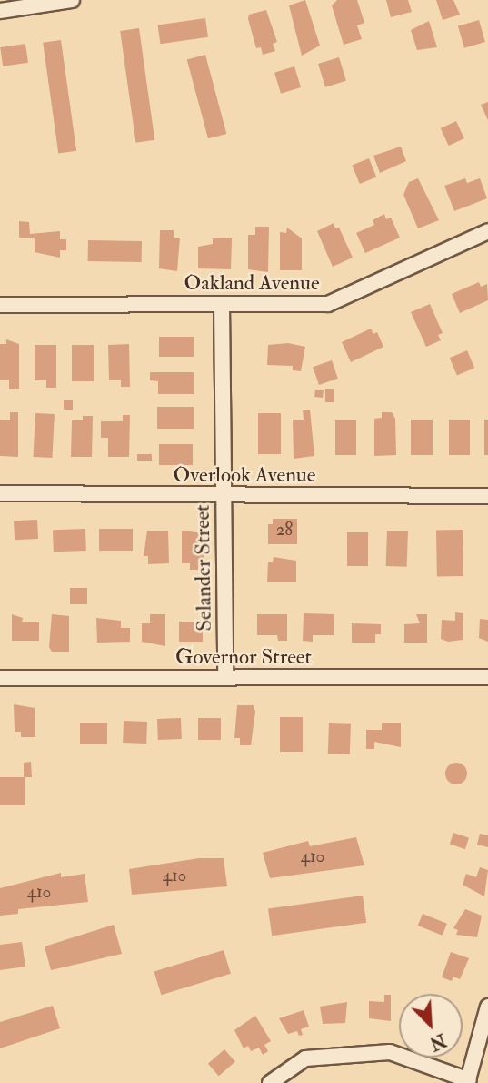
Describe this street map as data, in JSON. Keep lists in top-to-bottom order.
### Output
{
  "streets": {
    "street": [
      "Oakland Avenue",
      "Overlook Avenue",
      "Selander Street",
      "Governor Street"
    ]
  },
  "crossings": [
    ["Oakland Avenue", "Selander Street"],
    ["Overlook Avenue", "Selander Street"],
    ["Selander Street", "Governor Street"]
  ],
  "house_numbers": [
    "28",
    "410",
    "410",
    "410"
  ],
  "north": "bottom right"
}
